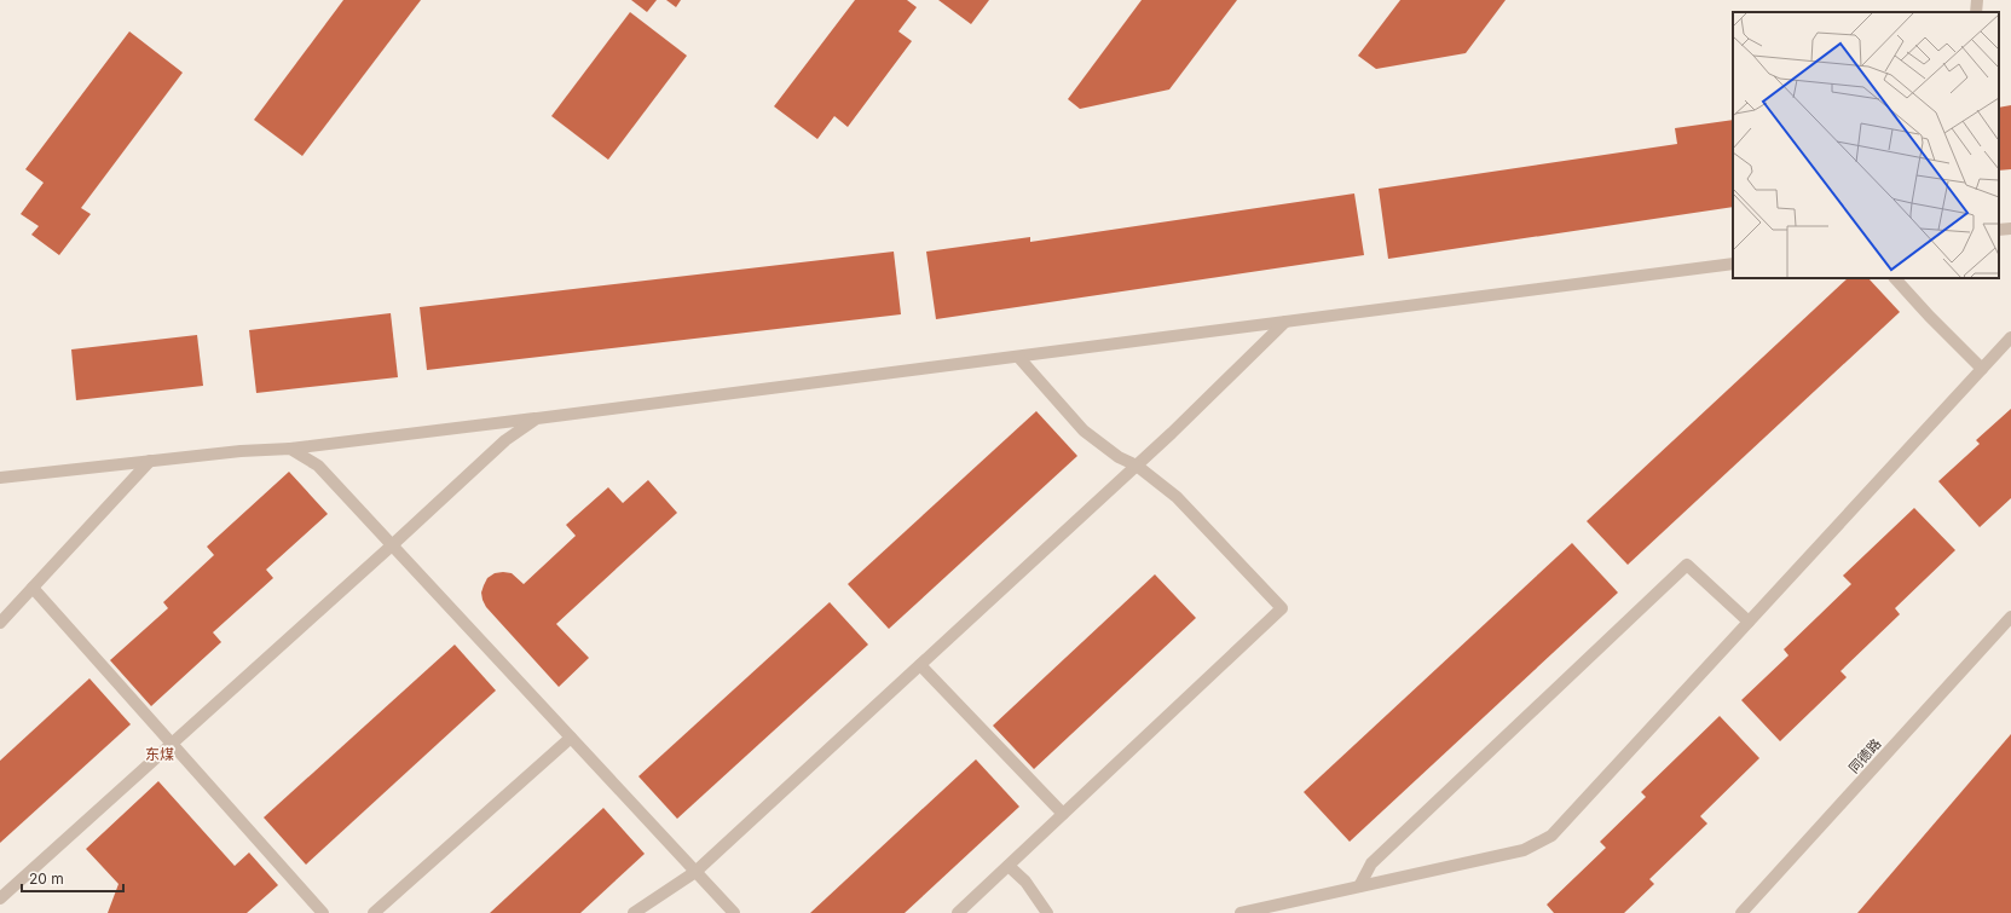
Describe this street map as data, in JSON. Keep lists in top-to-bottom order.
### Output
{
  "streets": {
    "street": ["同德路"]
  },
  "districts": ["东煤"],
  "scale_bar": "20 m"
}
